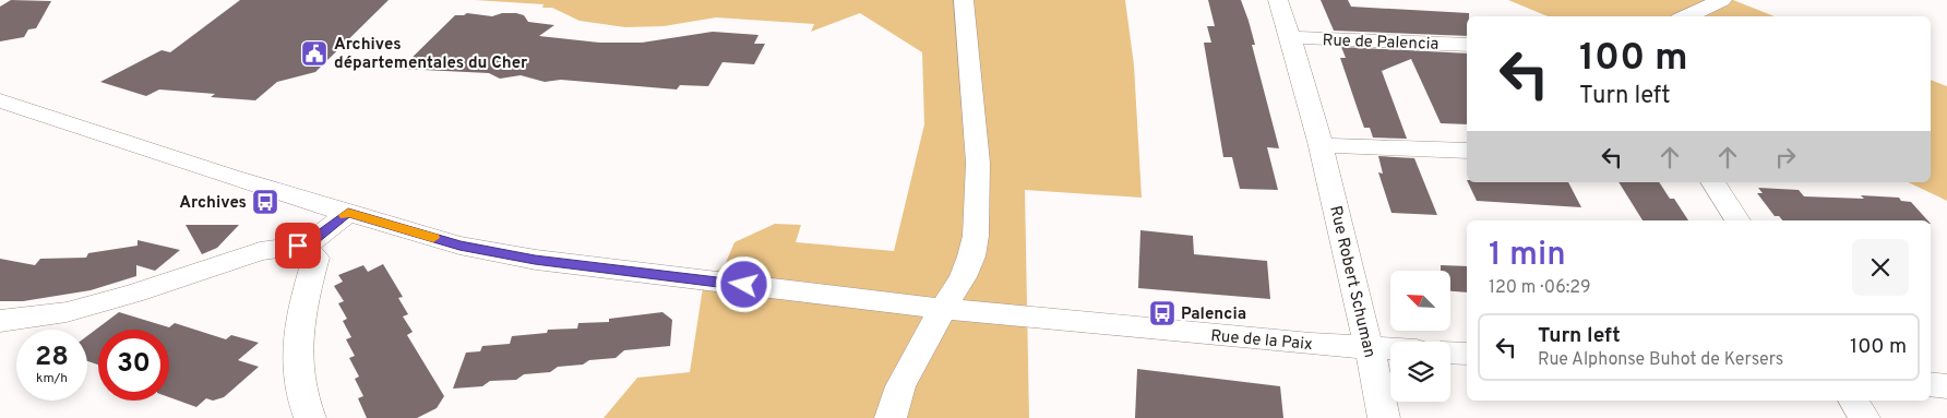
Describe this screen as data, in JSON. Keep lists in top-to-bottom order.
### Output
{
  "streets": {
    "street": ["Rue de Palencia", "Rue Robert Schuman", "Rue de la Paix"]
  },
  "crossings": [
    ["Rue de Palencia", "Rue Robert Schuman"],
    ["Rue Robert Schuman", "Rue de la Paix"]
  ],
  "places": {
    "public building": ["Archives départementales du Cher"],
    "bus stop": ["Archives", "Palencia"]
  },
  "north": "top left",
  "page": {
    "turn": ["100 m", "Turn left"],
    "heading": ["1 min", "120 m · 06:29"],
    "list": [
      {
        "name": "Turn left",
        "note": "Rue Alphonse Buhot de Kersers",
        "value": "100 m"
      }
    ],
    "speed": "28 km/h",
    "limit": "30"
  }
}
